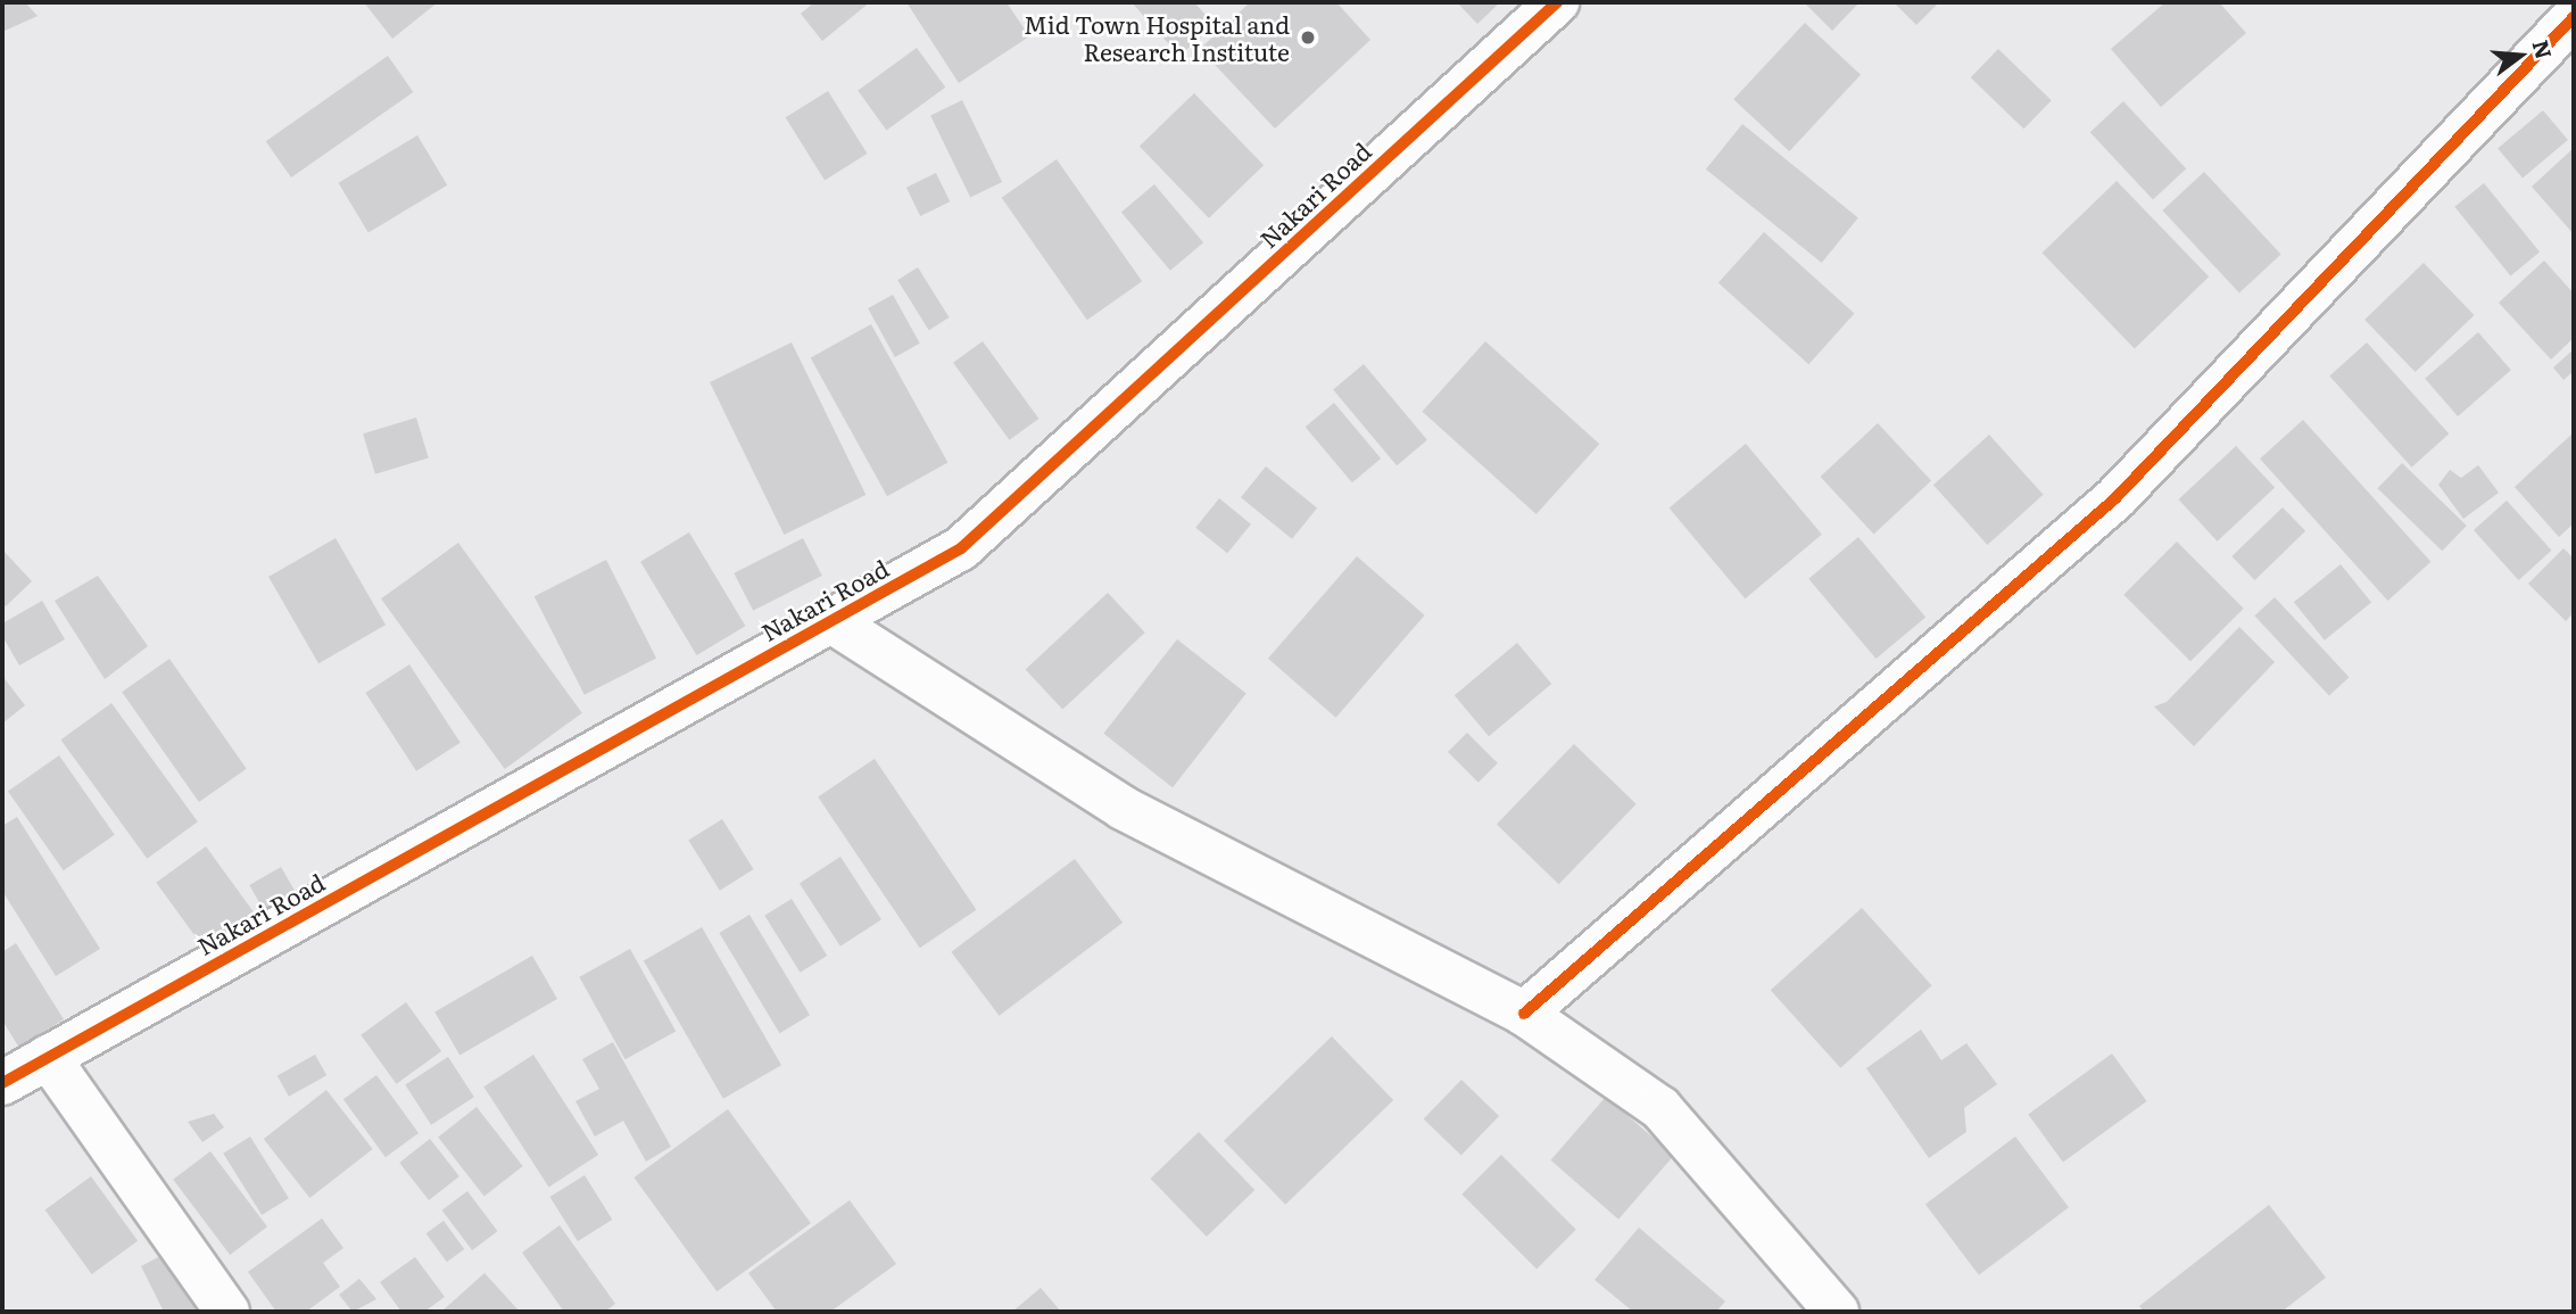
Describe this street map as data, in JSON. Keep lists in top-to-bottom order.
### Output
{
  "streets": {
    "street": ["Nakari Road"]
  },
  "places": ["Mid Town Hospital and Research Institute"],
  "north": "right"
}
